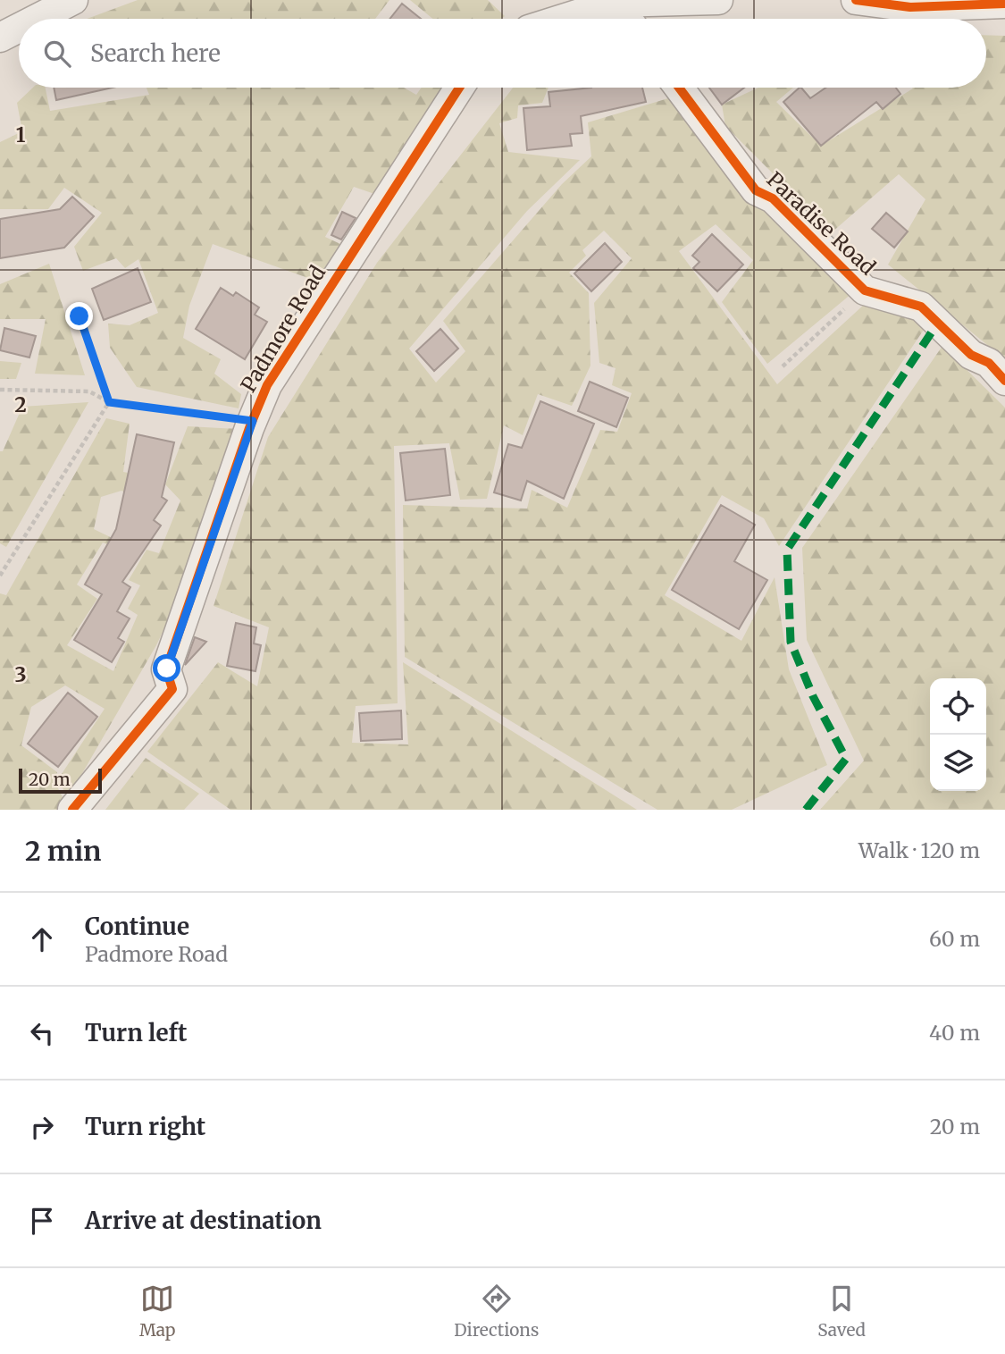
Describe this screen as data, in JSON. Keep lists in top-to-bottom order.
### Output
{
  "streets": {
    "street": ["Paradise Road", "Padmore Road"]
  },
  "scale_bar": "20 m",
  "page": {
    "search": "Search here",
    "scale": "20 m",
    "heading": ["2 min", "Walk · 120 m"],
    "list": [
      ["Continue", "Padmore Road", "60 m"],
      ["Turn left", "40 m"],
      ["Turn right", "20 m"],
      "Arrive at destination"
    ],
    "nav": ["Map", "Directions", "Saved"]
  },
  "grid": {
    "rows": ["1", "2", "3"]
  }
}
